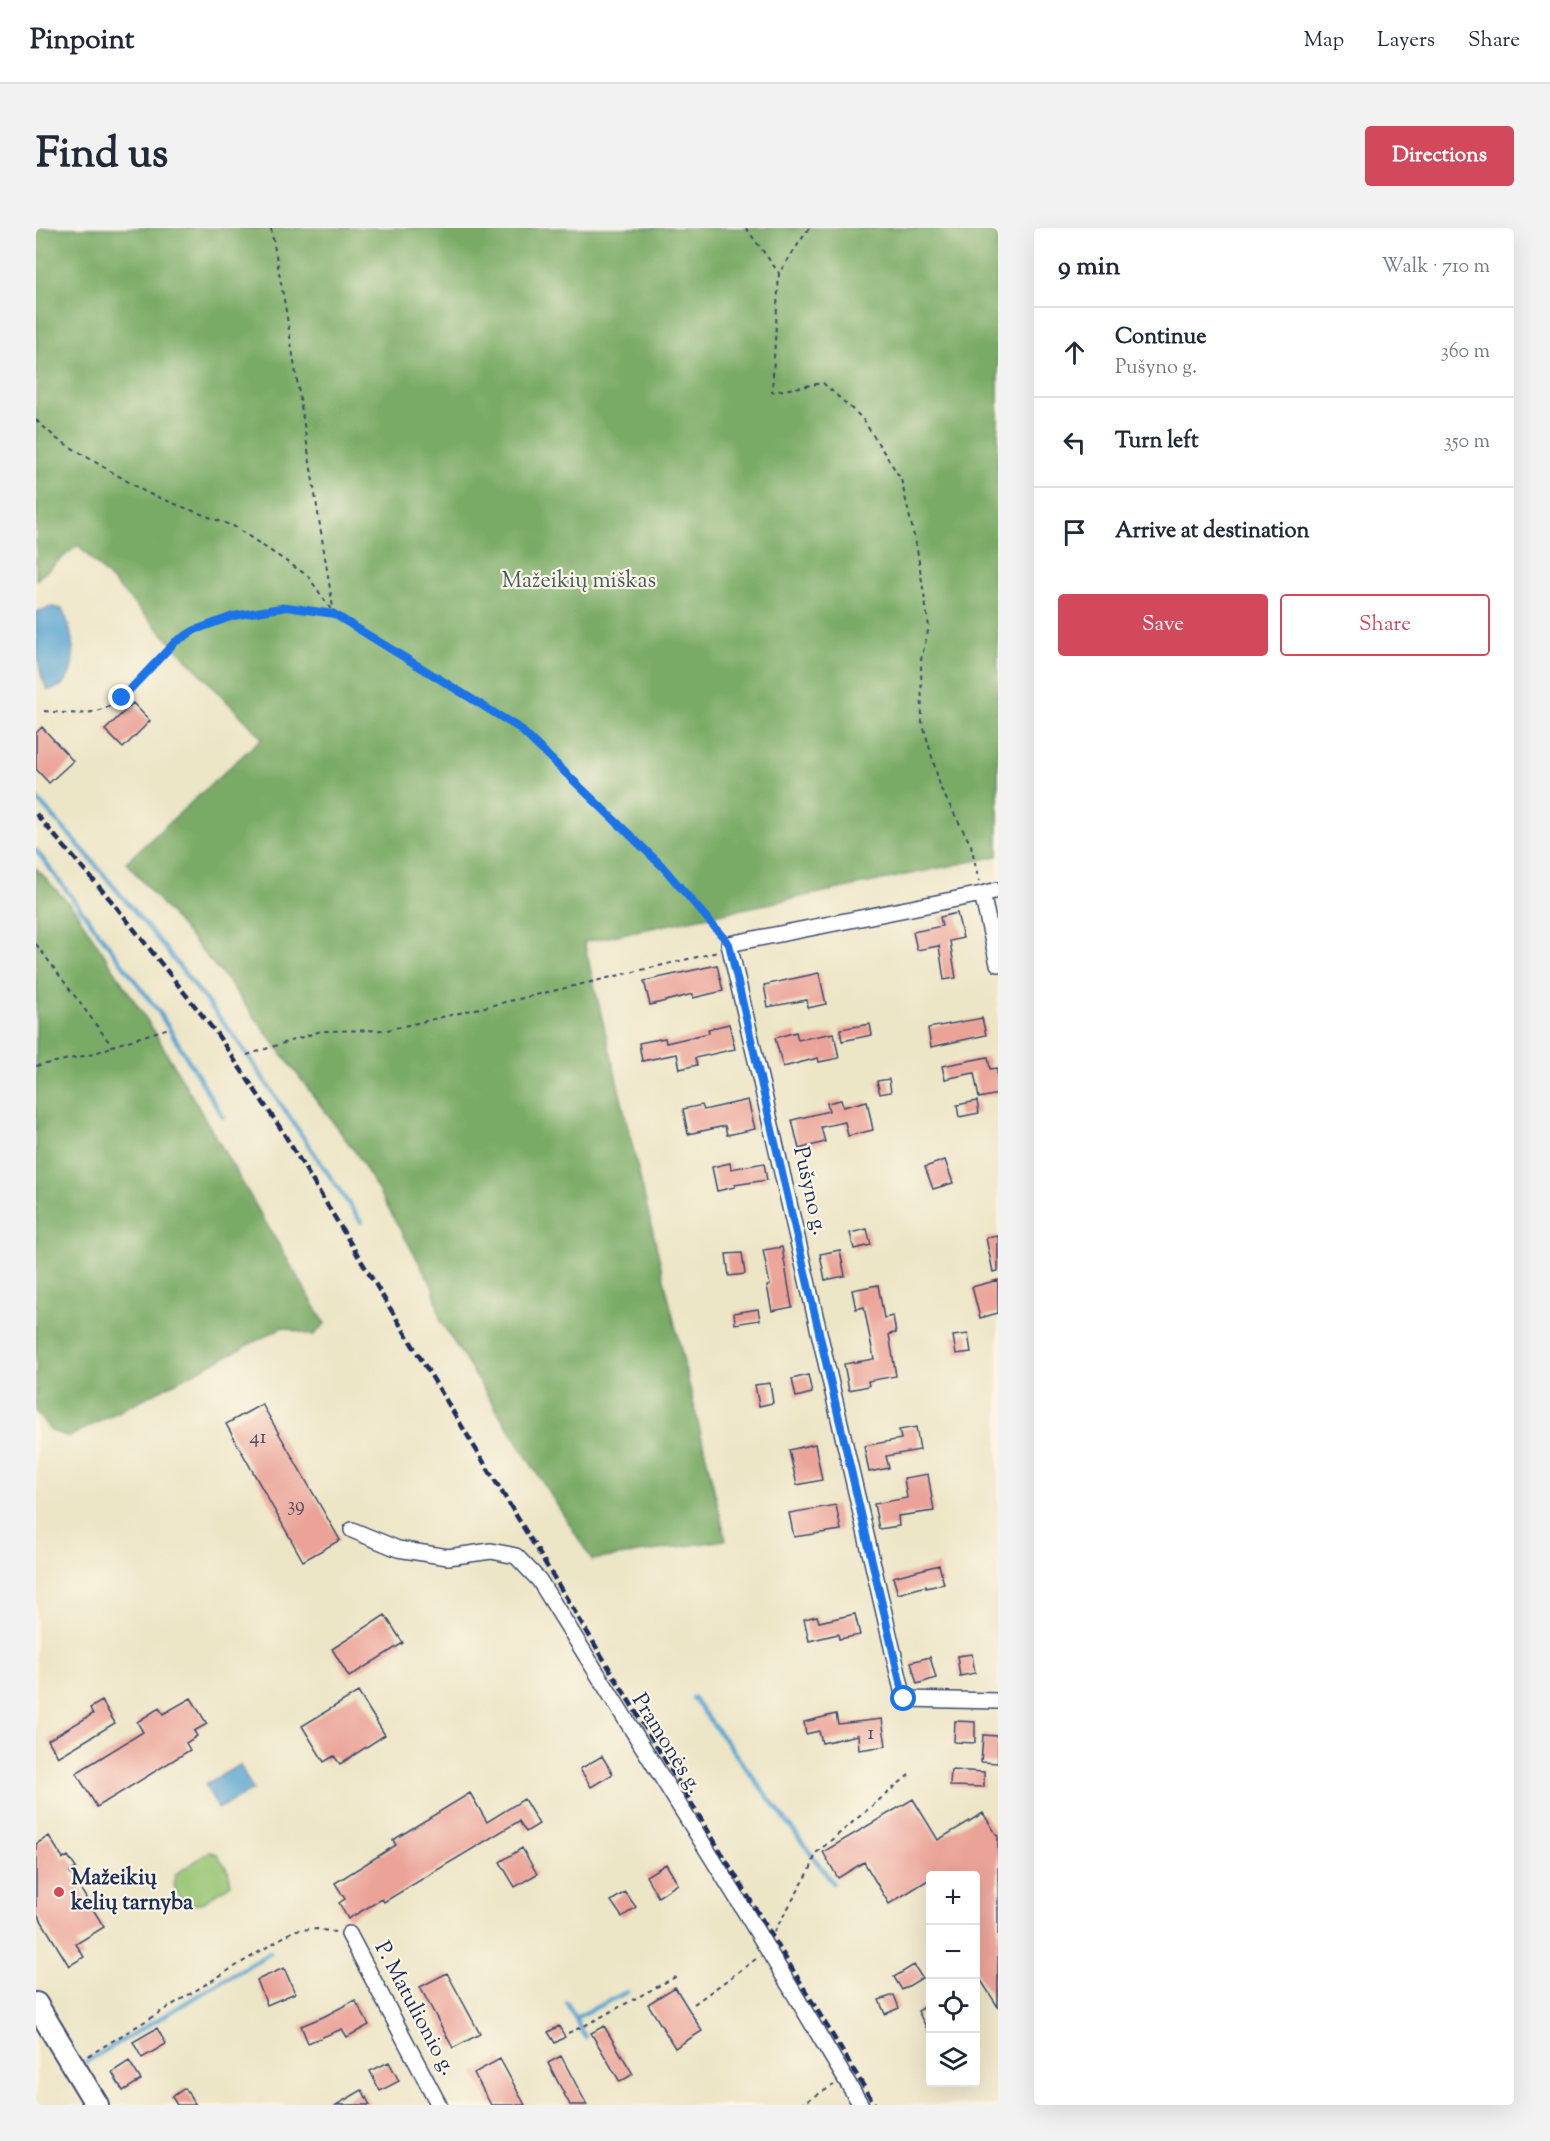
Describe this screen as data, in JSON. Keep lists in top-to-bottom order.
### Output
{
  "streets": {
    "street": ["Pušyno g.", "Pramonės g.", "P. Matulionio g."]
  },
  "parks": ["Mažeikių miškas"],
  "places": ["Mažeikių kelių tarnyba"],
  "house_numbers": ["41", "39", "1"],
  "page": {
    "header": "Pinpoint",
    "nav": ["Map", "Layers", "Share"],
    "title": "Find us",
    "buttons": [
      "Directions",
      ["Save", "Share"]
    ],
    "heading": ["9 min", "Walk · 710 m"],
    "list": [
      ["Continue", "Pušyno g.", "360 m"],
      ["Turn left", "350 m"],
      "Arrive at destination"
    ],
    "map_buttons": ["+", "−"]
  }
}
